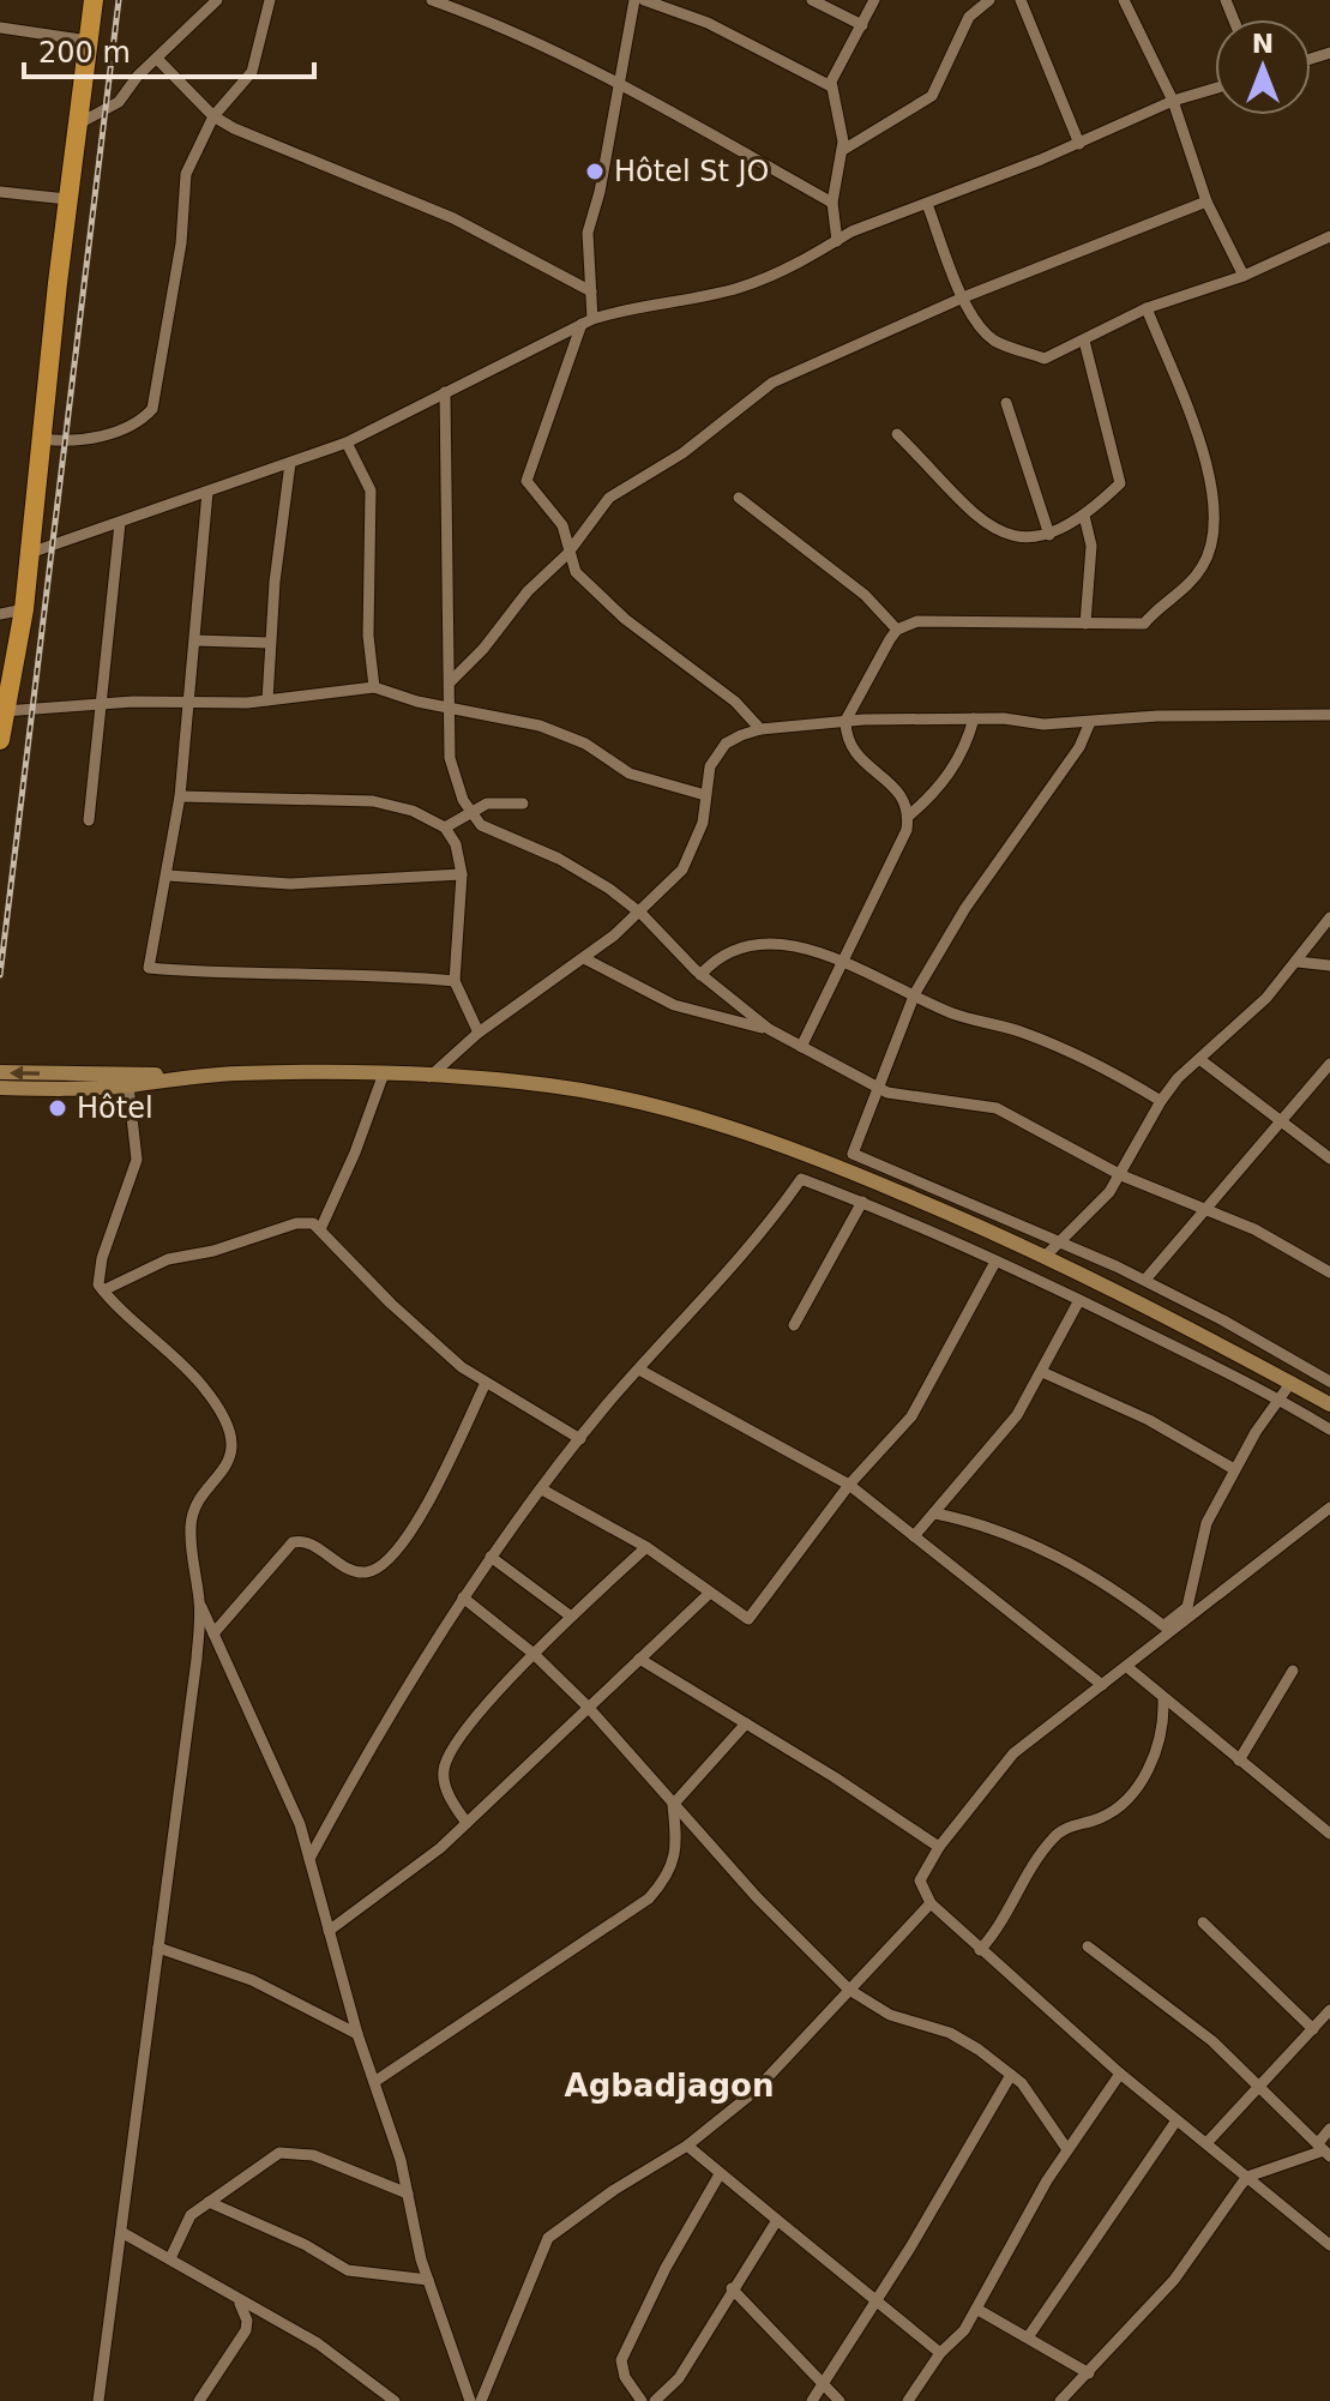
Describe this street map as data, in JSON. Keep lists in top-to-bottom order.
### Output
{
  "districts": ["Agbadjagon"],
  "places": ["Hôtel St JO", "Hôtel"],
  "scale_bar": "200 m",
  "north": "top"
}
